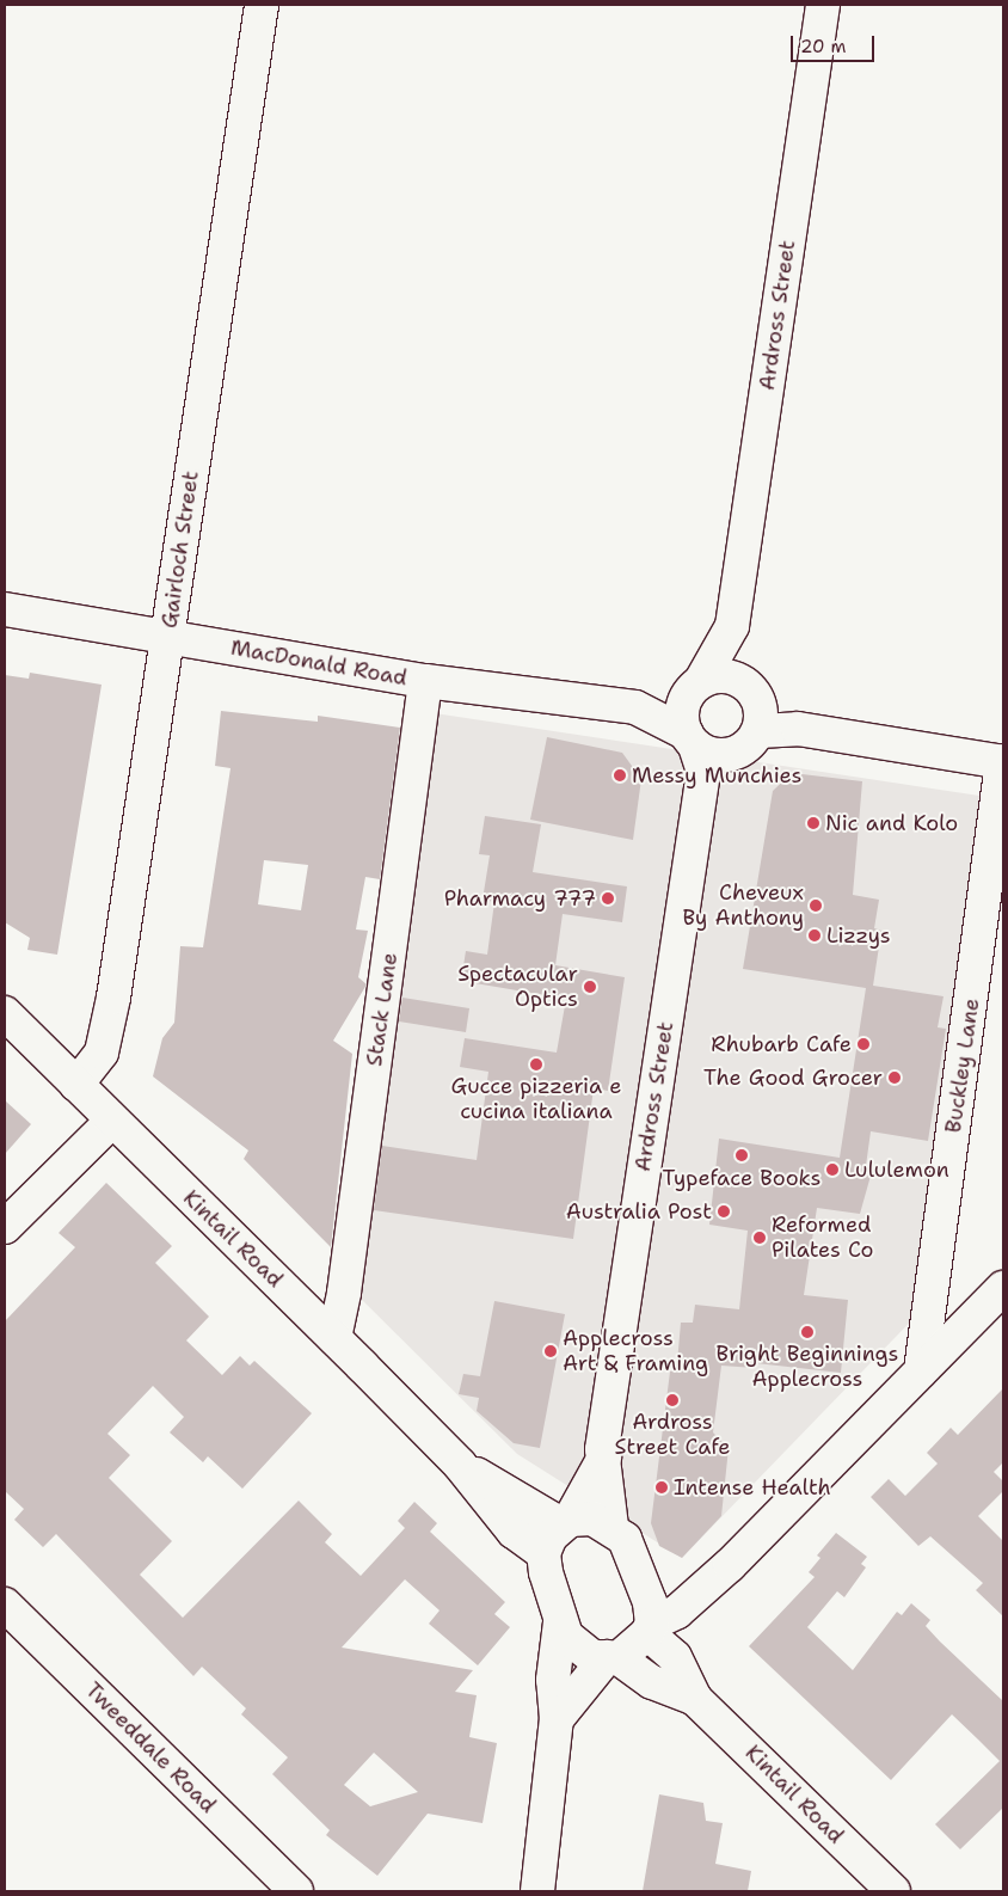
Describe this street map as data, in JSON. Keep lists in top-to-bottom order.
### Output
{
  "streets": {
    "street": [
      "Ardross Street",
      "Gairloch Street",
      "MacDonald Road",
      "Stack Lane",
      "Buckley Lane",
      "Kintail Road",
      "Tweeddale Road"
    ]
  },
  "crossings": [
    ["Ardross Street", "MacDonald Road"],
    ["Ardross Street", "Kintail Road"],
    ["Gairloch Street", "MacDonald Road"],
    ["Gairloch Street", "Kintail Road"],
    ["MacDonald Road", "Stack Lane"],
    ["Stack Lane", "Kintail Road"]
  ],
  "places": [
    "Messy Munchies",
    "Nic and Kolo",
    "Pharmacy 777",
    "Cheveux By Anthony",
    "Lizzys",
    "Spectacular Optics",
    "Rhubarb Cafe",
    "Gucce pizzeria e cucina italiana",
    "The Good Grocer",
    "Typeface Books",
    "Lululemon",
    "Australia Post",
    "Reformed Pilates Co",
    "Bright Beginnings Applecross",
    "Applecross Art & Framing",
    "Ardross Street Cafe",
    "Intense Health"
  ],
  "scale_bar": "20 m"
}
